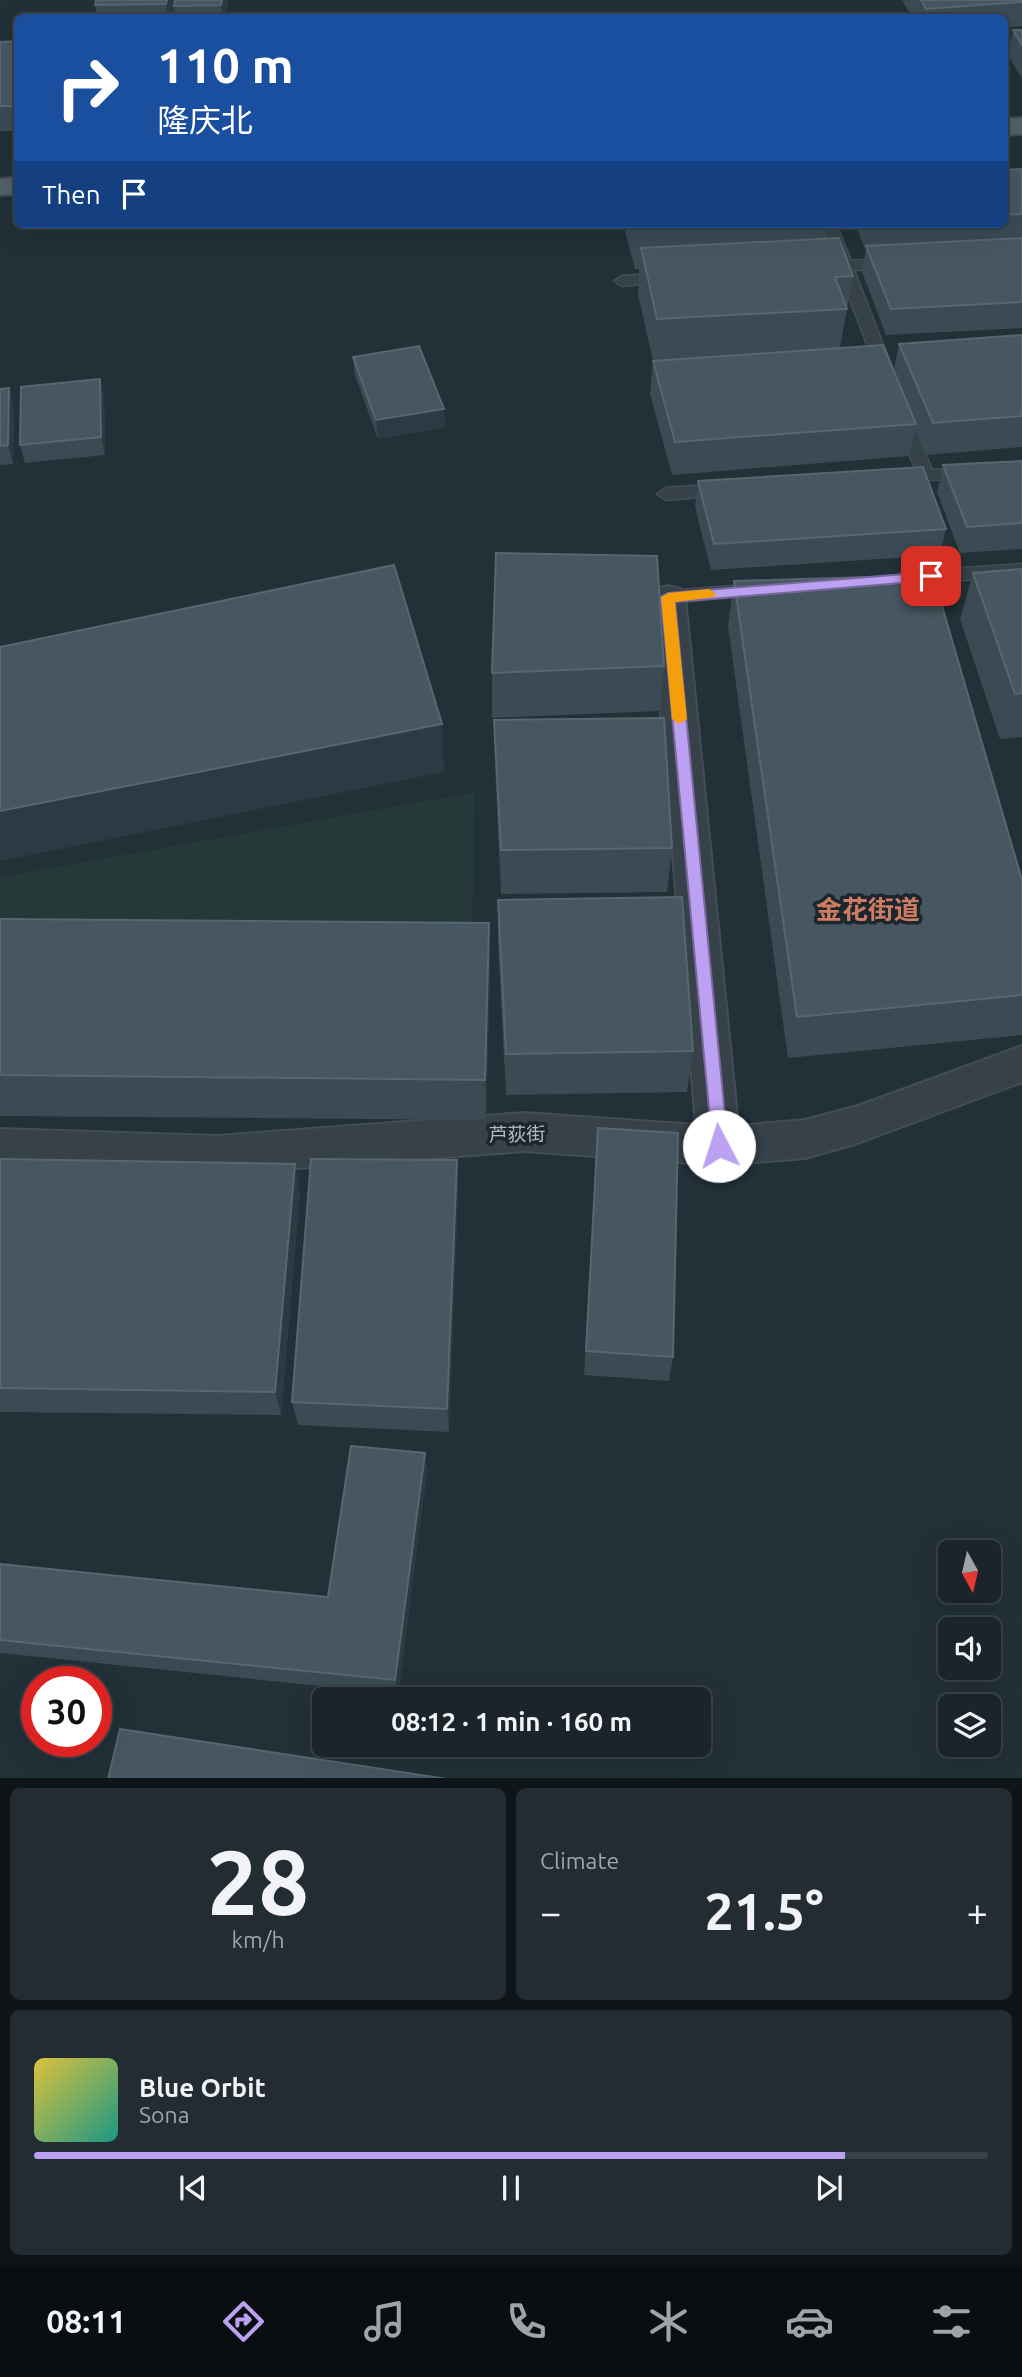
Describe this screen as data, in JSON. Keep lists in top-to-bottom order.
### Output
{
  "streets": {
    "street": ["芦荻街"]
  },
  "districts": ["金花街道"],
  "north": "bottom",
  "page": {
    "turn": ["110 m", "隆庆北"],
    "then": "Then",
    "limit": "30",
    "trip": "08:12 · 1 min · 160 m",
    "tile": [
      ["28", "km/h"],
      "Climate"
    ],
    "heat": ["−", "21.5°", "+"],
    "song": ["Blue Orbit", "Sona"],
    "tabs": "08:11"
  }
}
